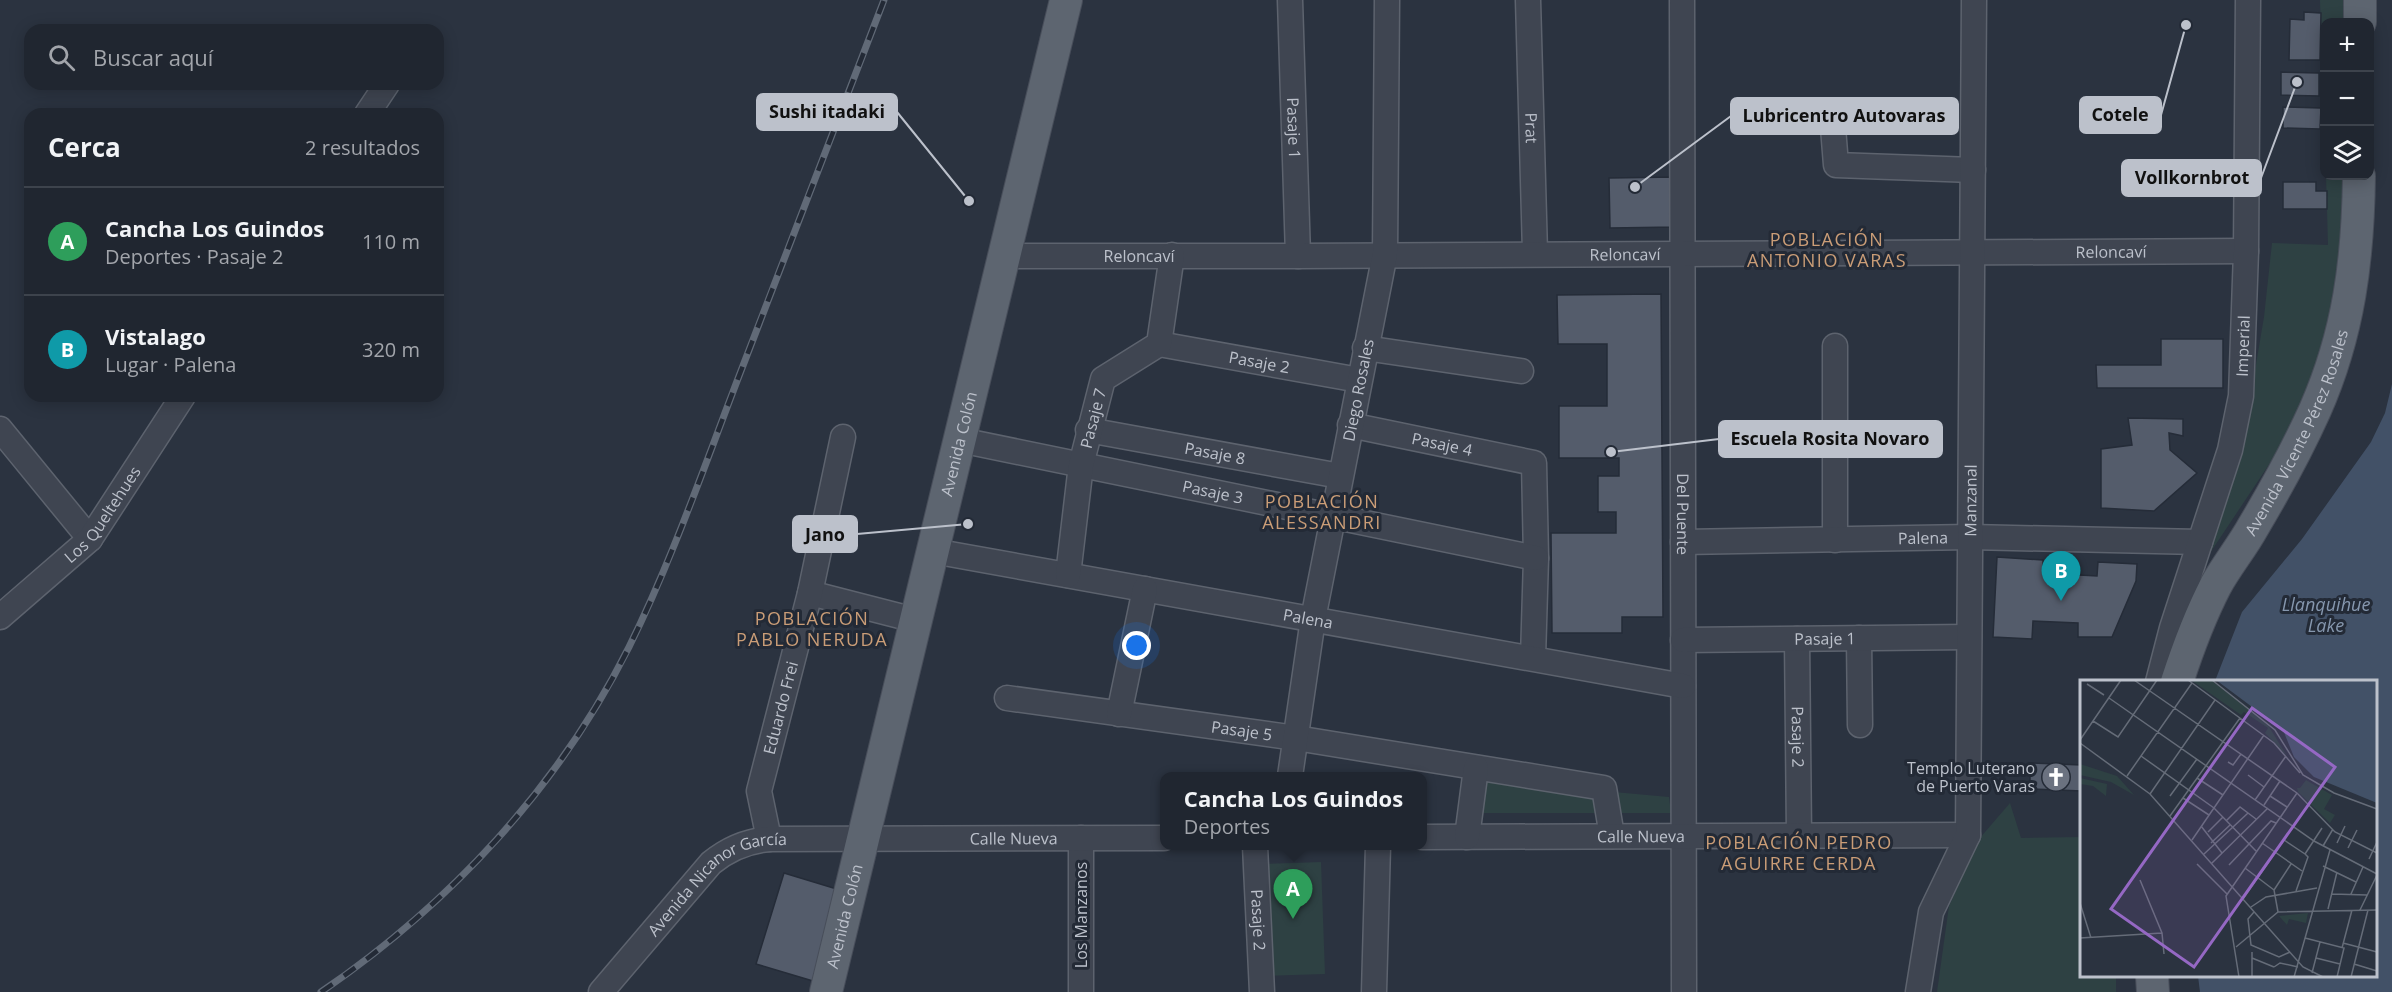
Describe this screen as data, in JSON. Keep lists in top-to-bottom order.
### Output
{
  "streets": {
    "main road": ["Avenida Vicente Pérez Rosales", "Avenida Colón"],
    "street": [
      "Prat",
      "Pasaje 1",
      "Reloncaví",
      "Imperial",
      "Pasaje 2",
      "Diego Rosales",
      "Pasaje 7",
      "Pasaje 4",
      "Pasaje 8",
      "Pasaje 3",
      "Manzanal",
      "Los Queltehues",
      "Del Puente",
      "Palena",
      "Eduardo Frei",
      "Pasaje 5",
      "Calle Nueva",
      "Avenida Nicanor García",
      "Los Manzanos"
    ]
  },
  "crossings": [
    ["Prat", "Reloncaví"],
    ["Pasaje 1", "Reloncaví"],
    ["Pasaje 1", "Pasaje 2"],
    ["Pasaje 1", "Manzanal"],
    ["Pasaje 1", "Del Puente"],
    ["Reloncaví", "Imperial"],
    ["Reloncaví", "Diego Rosales"],
    ["Reloncaví", "Avenida Colón"],
    ["Reloncaví", "Manzanal"],
    ["Reloncaví", "Del Puente"],
    ["Imperial", "Avenida Vicente Pérez Rosales"],
    ["Imperial", "Palena"],
    ["Pasaje 2", "Diego Rosales"],
    ["Pasaje 2", "Pasaje 7"],
    ["Pasaje 2", "Calle Nueva"],
    ["Diego Rosales", "Pasaje 4"],
    ["Diego Rosales", "Pasaje 8"],
    ["Diego Rosales", "Pasaje 3"],
    ["Diego Rosales", "Palena"],
    ["Diego Rosales", "Pasaje 5"],
    ["Pasaje 7", "Pasaje 8"],
    ["Pasaje 7", "Pasaje 3"],
    ["Pasaje 7", "Palena"],
    ["Avenida Colón", "Pasaje 3"],
    ["Avenida Colón", "Palena"],
    ["Avenida Colón", "Calle Nueva"],
    ["Avenida Colón", "Avenida Nicanor García"],
    ["Pasaje 4", "Pasaje 3"],
    ["Manzanal", "Palena"],
    ["Manzanal", "Calle Nueva"],
    ["Del Puente", "Palena"],
    ["Del Puente", "Calle Nueva"],
    ["Eduardo Frei", "Avenida Nicanor García"],
    ["Pasaje 5", "Calle Nueva"],
    ["Calle Nueva", "Avenida Nicanor García"],
    ["Calle Nueva", "Los Manzanos"]
  ],
  "districts": [
    "POBLACIÓN ANTONIO VARAS",
    "POBLACIÓN ALESSANDRI",
    "POBLACIÓN PABLO NERUDA",
    "POBLACIÓN PEDRO AGUIRRE CERDA"
  ],
  "water": ["Llanquihue Lake"],
  "places": {
    "other": [
      "Cotele",
      "Vollkornbrot",
      "Lubricentro Autovaras",
      "Sushi itadaki",
      "Escuela Rosita Novaro",
      "Jano"
    ],
    "church": ["Templo Luterano de Puerto Varas"]
  },
  "page": {
    "map_buttons": ["+", "−"],
    "search": "Buscar aquí",
    "heading": ["Cerca", "2 resultados"],
    "list": [
      {
        "mark": "A",
        "name": "Cancha Los Guindos",
        "note": "Deportes · Pasaje 2",
        "value": "110 m"
      },
      {
        "mark": "B",
        "name": "Vistalago",
        "note": "Lugar · Palena",
        "value": "320 m"
      }
    ],
    "pins": ["B", "A"],
    "popup": ["Cancha Los Guindos", "Deportes"]
  }
}
